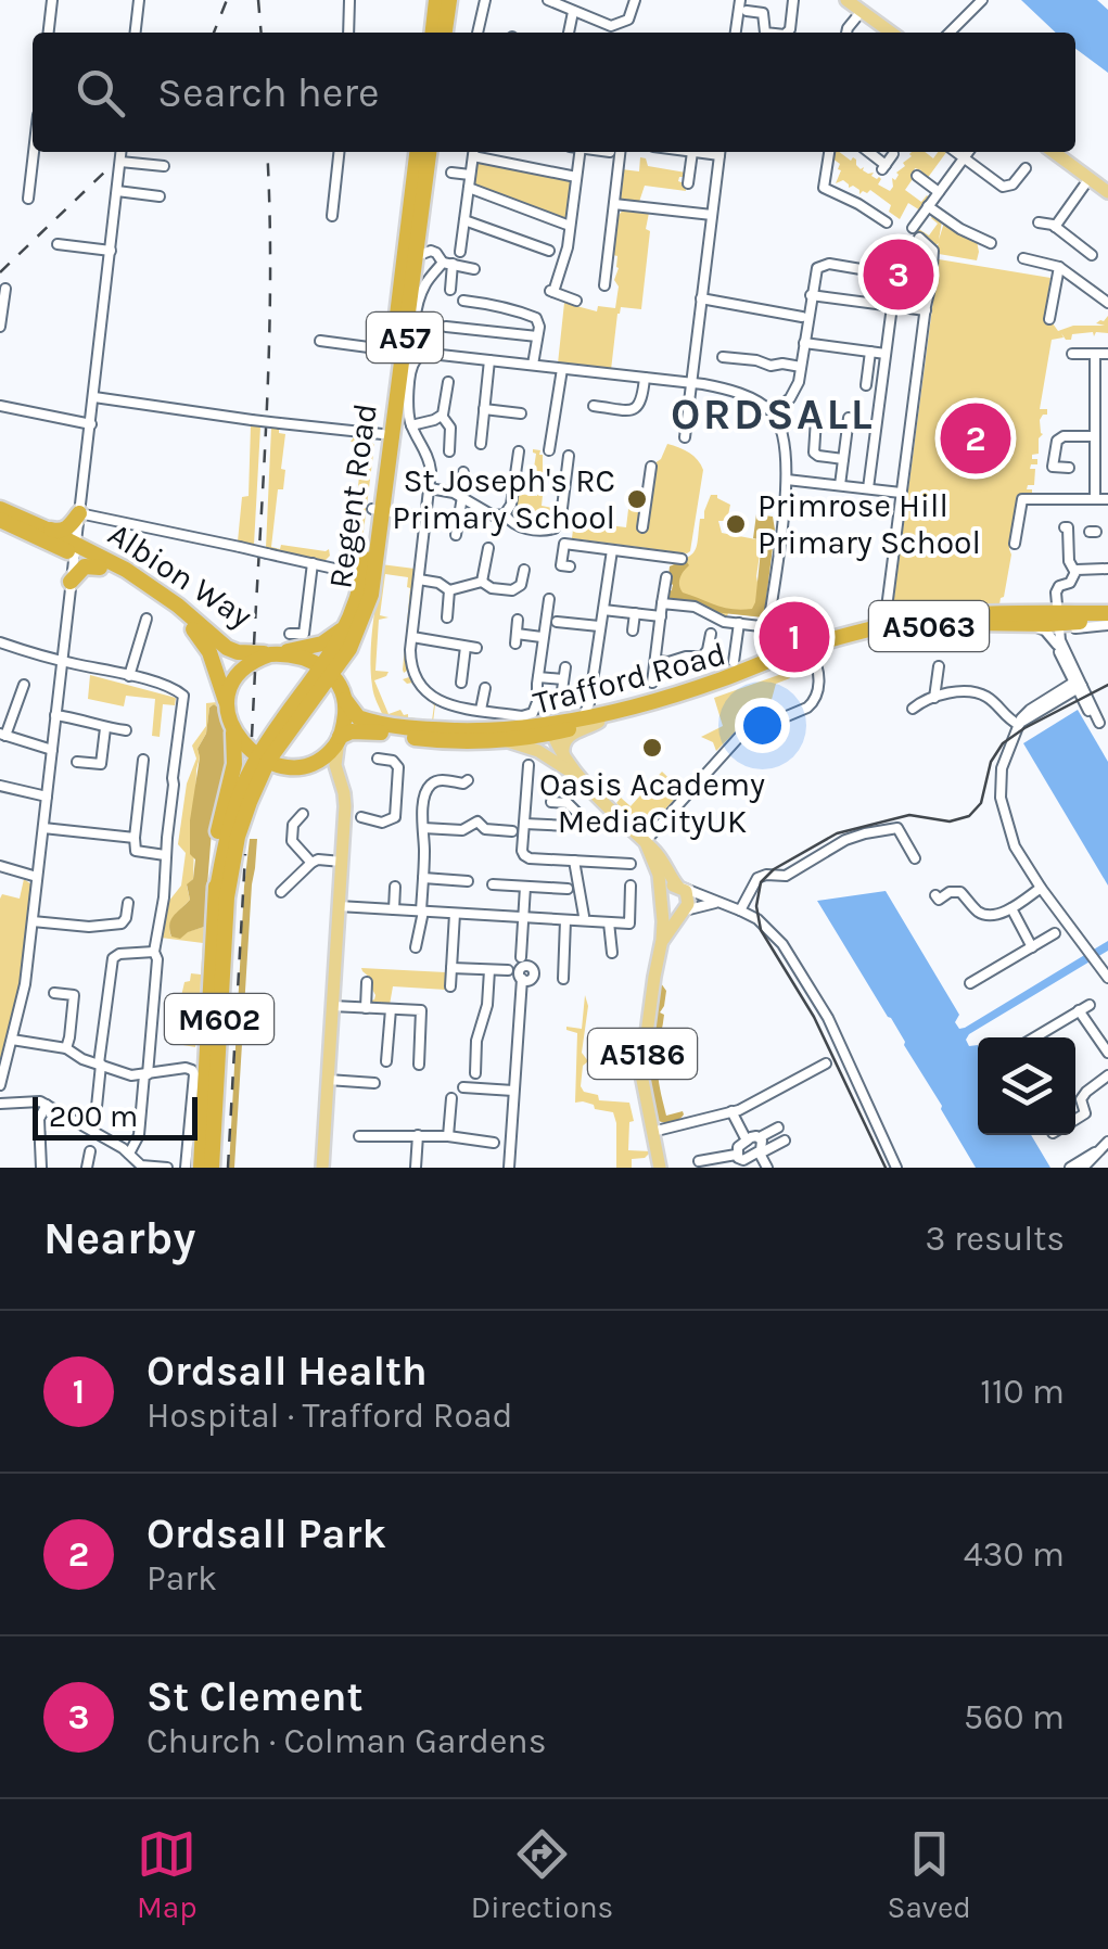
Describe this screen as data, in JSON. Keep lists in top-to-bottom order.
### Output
{
  "streets": {
    "highway": [
      "A57",
      "Regent Road",
      "Albion Way",
      "A5063",
      "Trafford Road",
      "M602"
    ],
    "main road": ["A5186"]
  },
  "crossings": [
    ["A57", "Regent Road"],
    ["A57", "Trafford Road"],
    ["Regent Road", "Albion Way"],
    ["Regent Road", "M602"],
    ["Albion Way", "M602"],
    ["Trafford Road", "A5186"]
  ],
  "districts": ["ORDSALL"],
  "places": ["St Joseph's RC Primary School", "Primrose Hill Primary School", "Oasis Academy MediaCityUK"],
  "scale_bar": "200 m",
  "page": {
    "search": "Search here",
    "pins": ["3", "2", "1"],
    "scale": "200 m",
    "heading": ["Nearby", "3 results"],
    "list": [
      {
        "mark": "1",
        "name": "Ordsall Health",
        "note": "Hospital · Trafford Road",
        "value": "110 m"
      },
      {
        "mark": "2",
        "name": "Ordsall Park",
        "note": "Park",
        "value": "430 m"
      },
      {
        "mark": "3",
        "name": "St Clement",
        "note": "Church · Colman Gardens",
        "value": "560 m"
      }
    ],
    "nav": ["Map", "Directions", "Saved"]
  }
}
